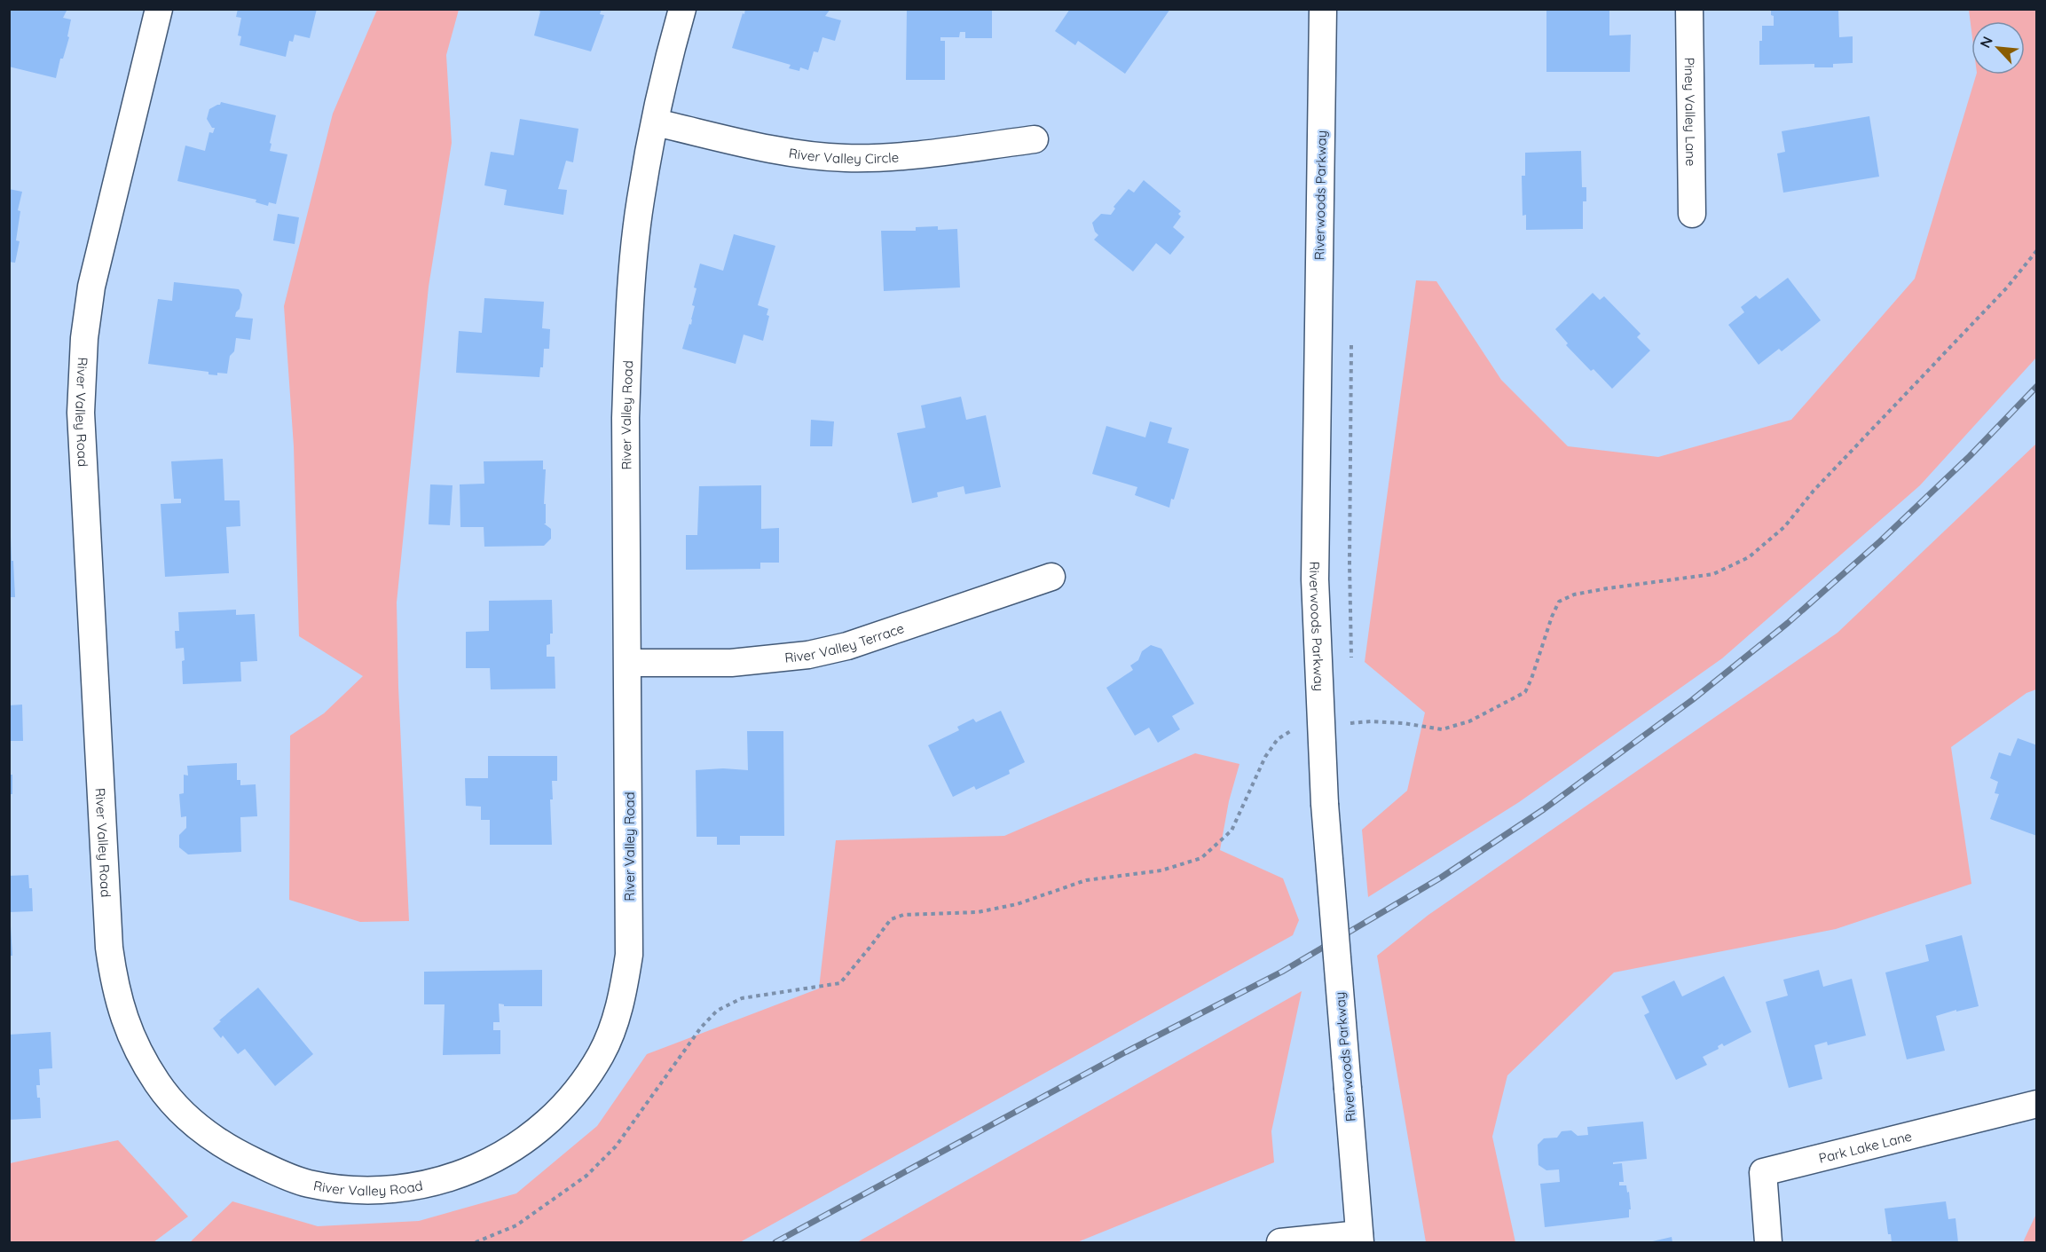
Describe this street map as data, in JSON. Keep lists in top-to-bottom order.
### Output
{
  "streets": {
    "street": [
      "Piney Valley Lane",
      "River Valley Circle",
      "Riverwoods Parkway",
      "River Valley Road",
      "River Valley Terrace",
      "Park Lake Lane"
    ]
  },
  "crossings": [
    ["River Valley Circle", "River Valley Road"],
    ["River Valley Road", "River Valley Terrace"]
  ],
  "north": "top left"
}
